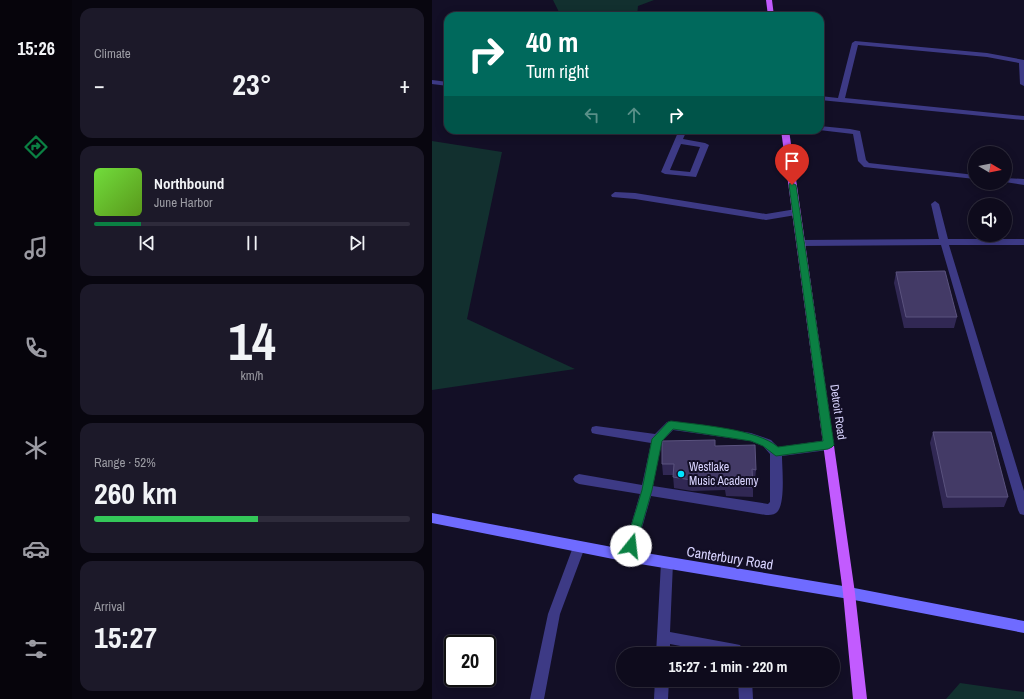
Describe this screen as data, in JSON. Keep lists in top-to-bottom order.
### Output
{
  "streets": {
    "main road": ["Detroit Road"],
    "street": ["Canterbury Road"]
  },
  "crossings": [
    ["Detroit Road", "Canterbury Road"]
  ],
  "places": ["Westlake Music Academy"],
  "north": "right",
  "page": {
    "tabs": "15:26",
    "tile": [
      "Climate",
      ["14", "km/h"],
      ["Range · 52%", "260 km"],
      ["Arrival", "15:27"]
    ],
    "turn": ["40 m", "Turn right"],
    "heat": ["−", "23°", "+"],
    "song": ["Northbound", "June Harbor"],
    "limit": "20",
    "trip": "15:27 · 1 min · 220 m"
  }
}
